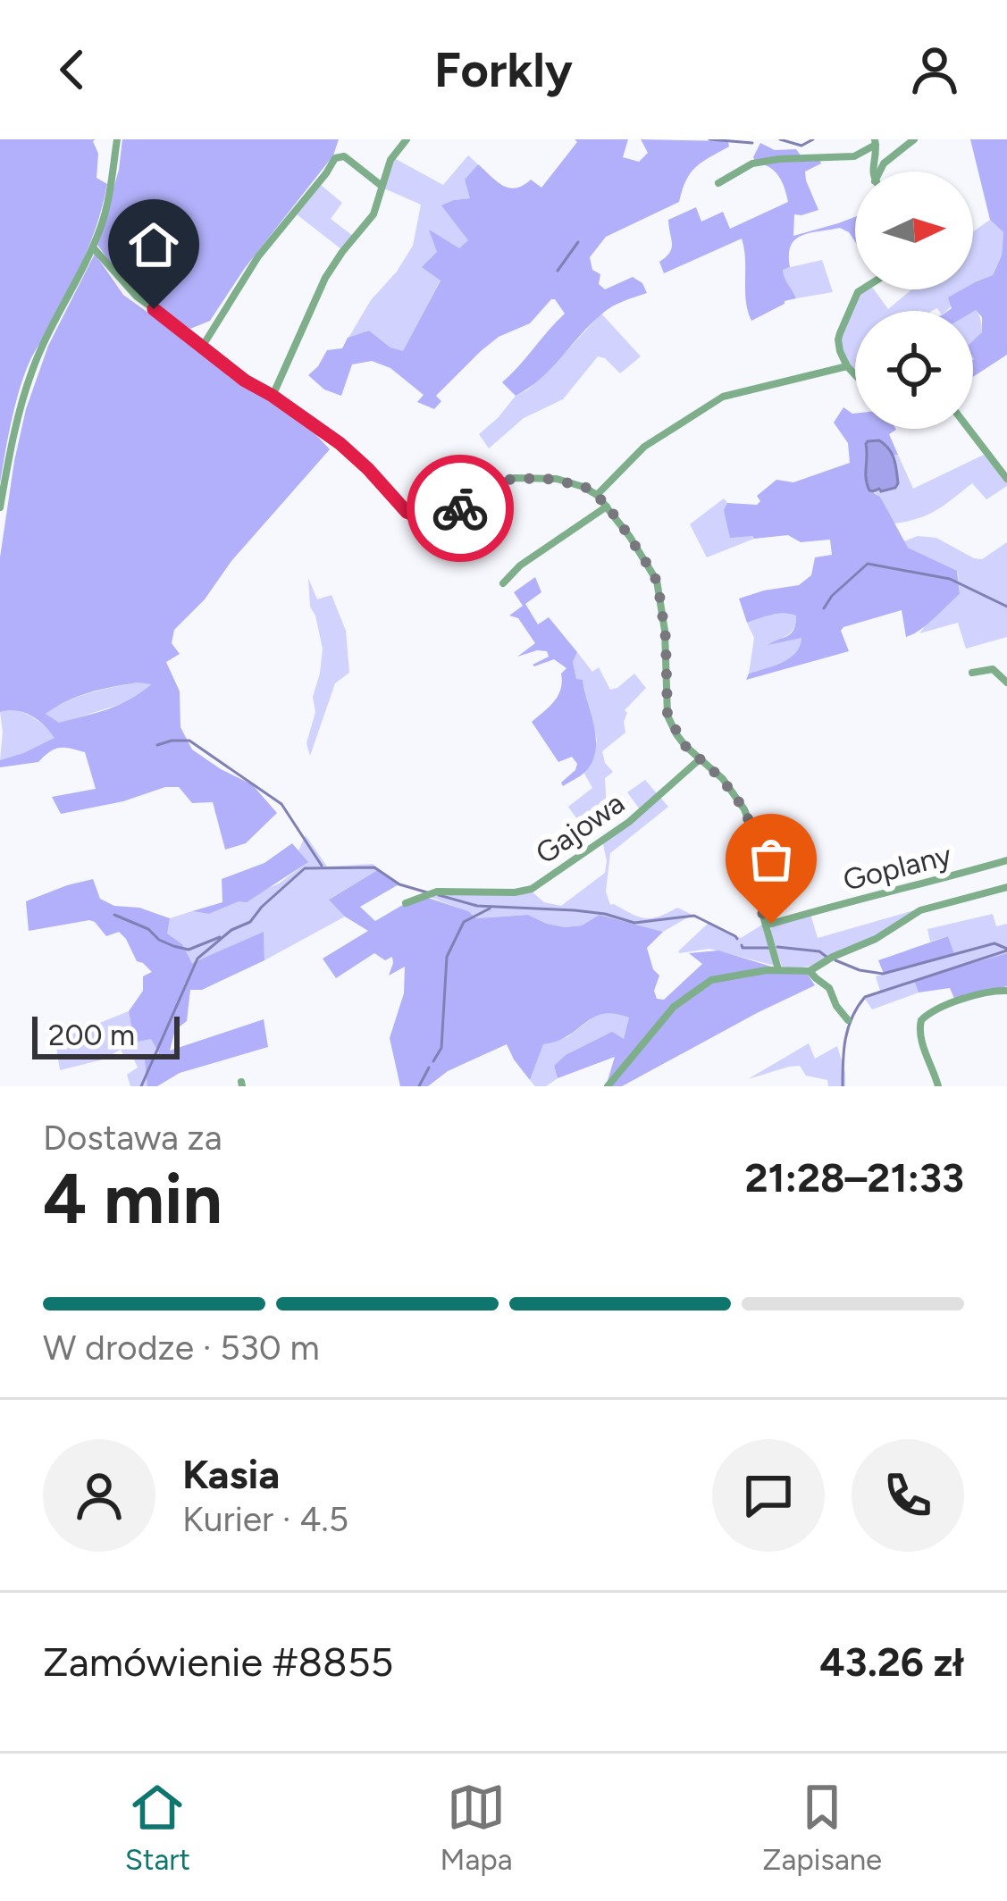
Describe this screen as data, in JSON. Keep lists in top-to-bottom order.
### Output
{
  "streets": {
    "street": ["Gajowa", "Goplany"]
  },
  "scale_bar": "200 m",
  "north": "right",
  "page": {
    "header": "Forkly",
    "scale": "200 m",
    "heading": ["4 min", "Dostawa za", "21:28–21:33"],
    "panel": [
      "Kasia",
      "Kurier · 4.5",
      "Zamówienie #8855",
      "43.26 zł"
    ],
    "bar": "W drodze · 530 m",
    "tabs": ["Start", "Mapa", "Zapisane"]
  }
}
